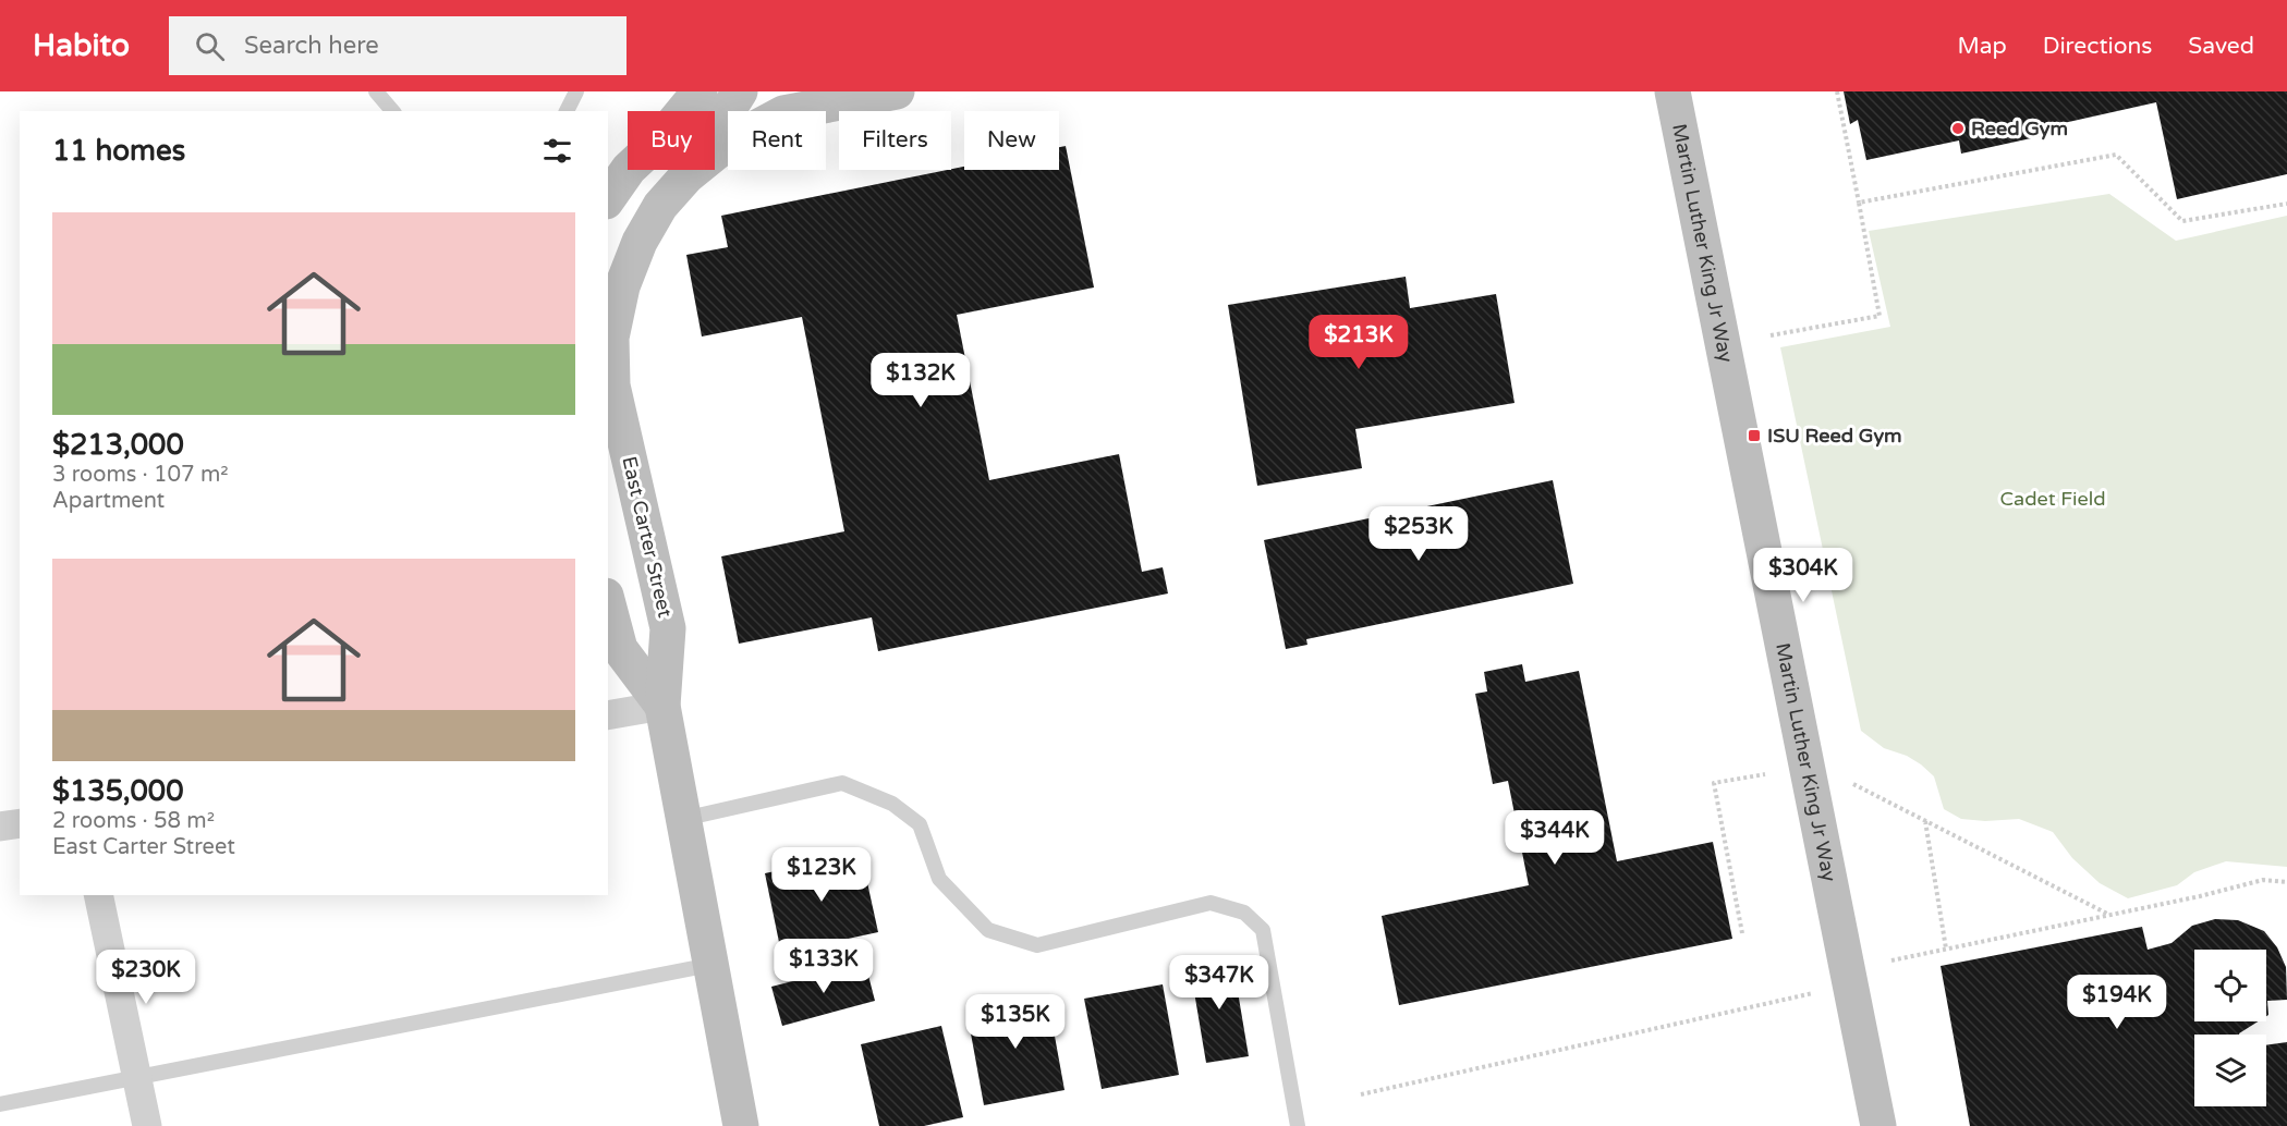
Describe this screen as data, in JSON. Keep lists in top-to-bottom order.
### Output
{
  "streets": {
    "street": ["Martin Luther King Jr Way", "East Carter Street"]
  },
  "parks": ["Cadet Field"],
  "places": {
    "other": ["Reed Gym"],
    "transit": ["ISU Reed Gym"]
  },
  "page": {
    "header": "Habito",
    "search": "Search here",
    "nav": ["Map", "Directions", "Saved"],
    "chip": [
      "Buy",
      "Rent",
      "Filters",
      "New"
    ],
    "heading": "11 homes",
    "list": [
      {
        "name": "$213,000",
        "note": "3 rooms · 107 m² · Apartment"
      },
      {
        "name": "$135,000",
        "note": "2 rooms · 58 m² · East Carter Street"
      }
    ],
    "price": [
      "$213K",
      "$132K",
      "$253K",
      "$304K",
      "$344K",
      "$123K",
      "$133K",
      "$230K",
      "$347K",
      "$194K",
      "$135K"
    ]
  }
}
